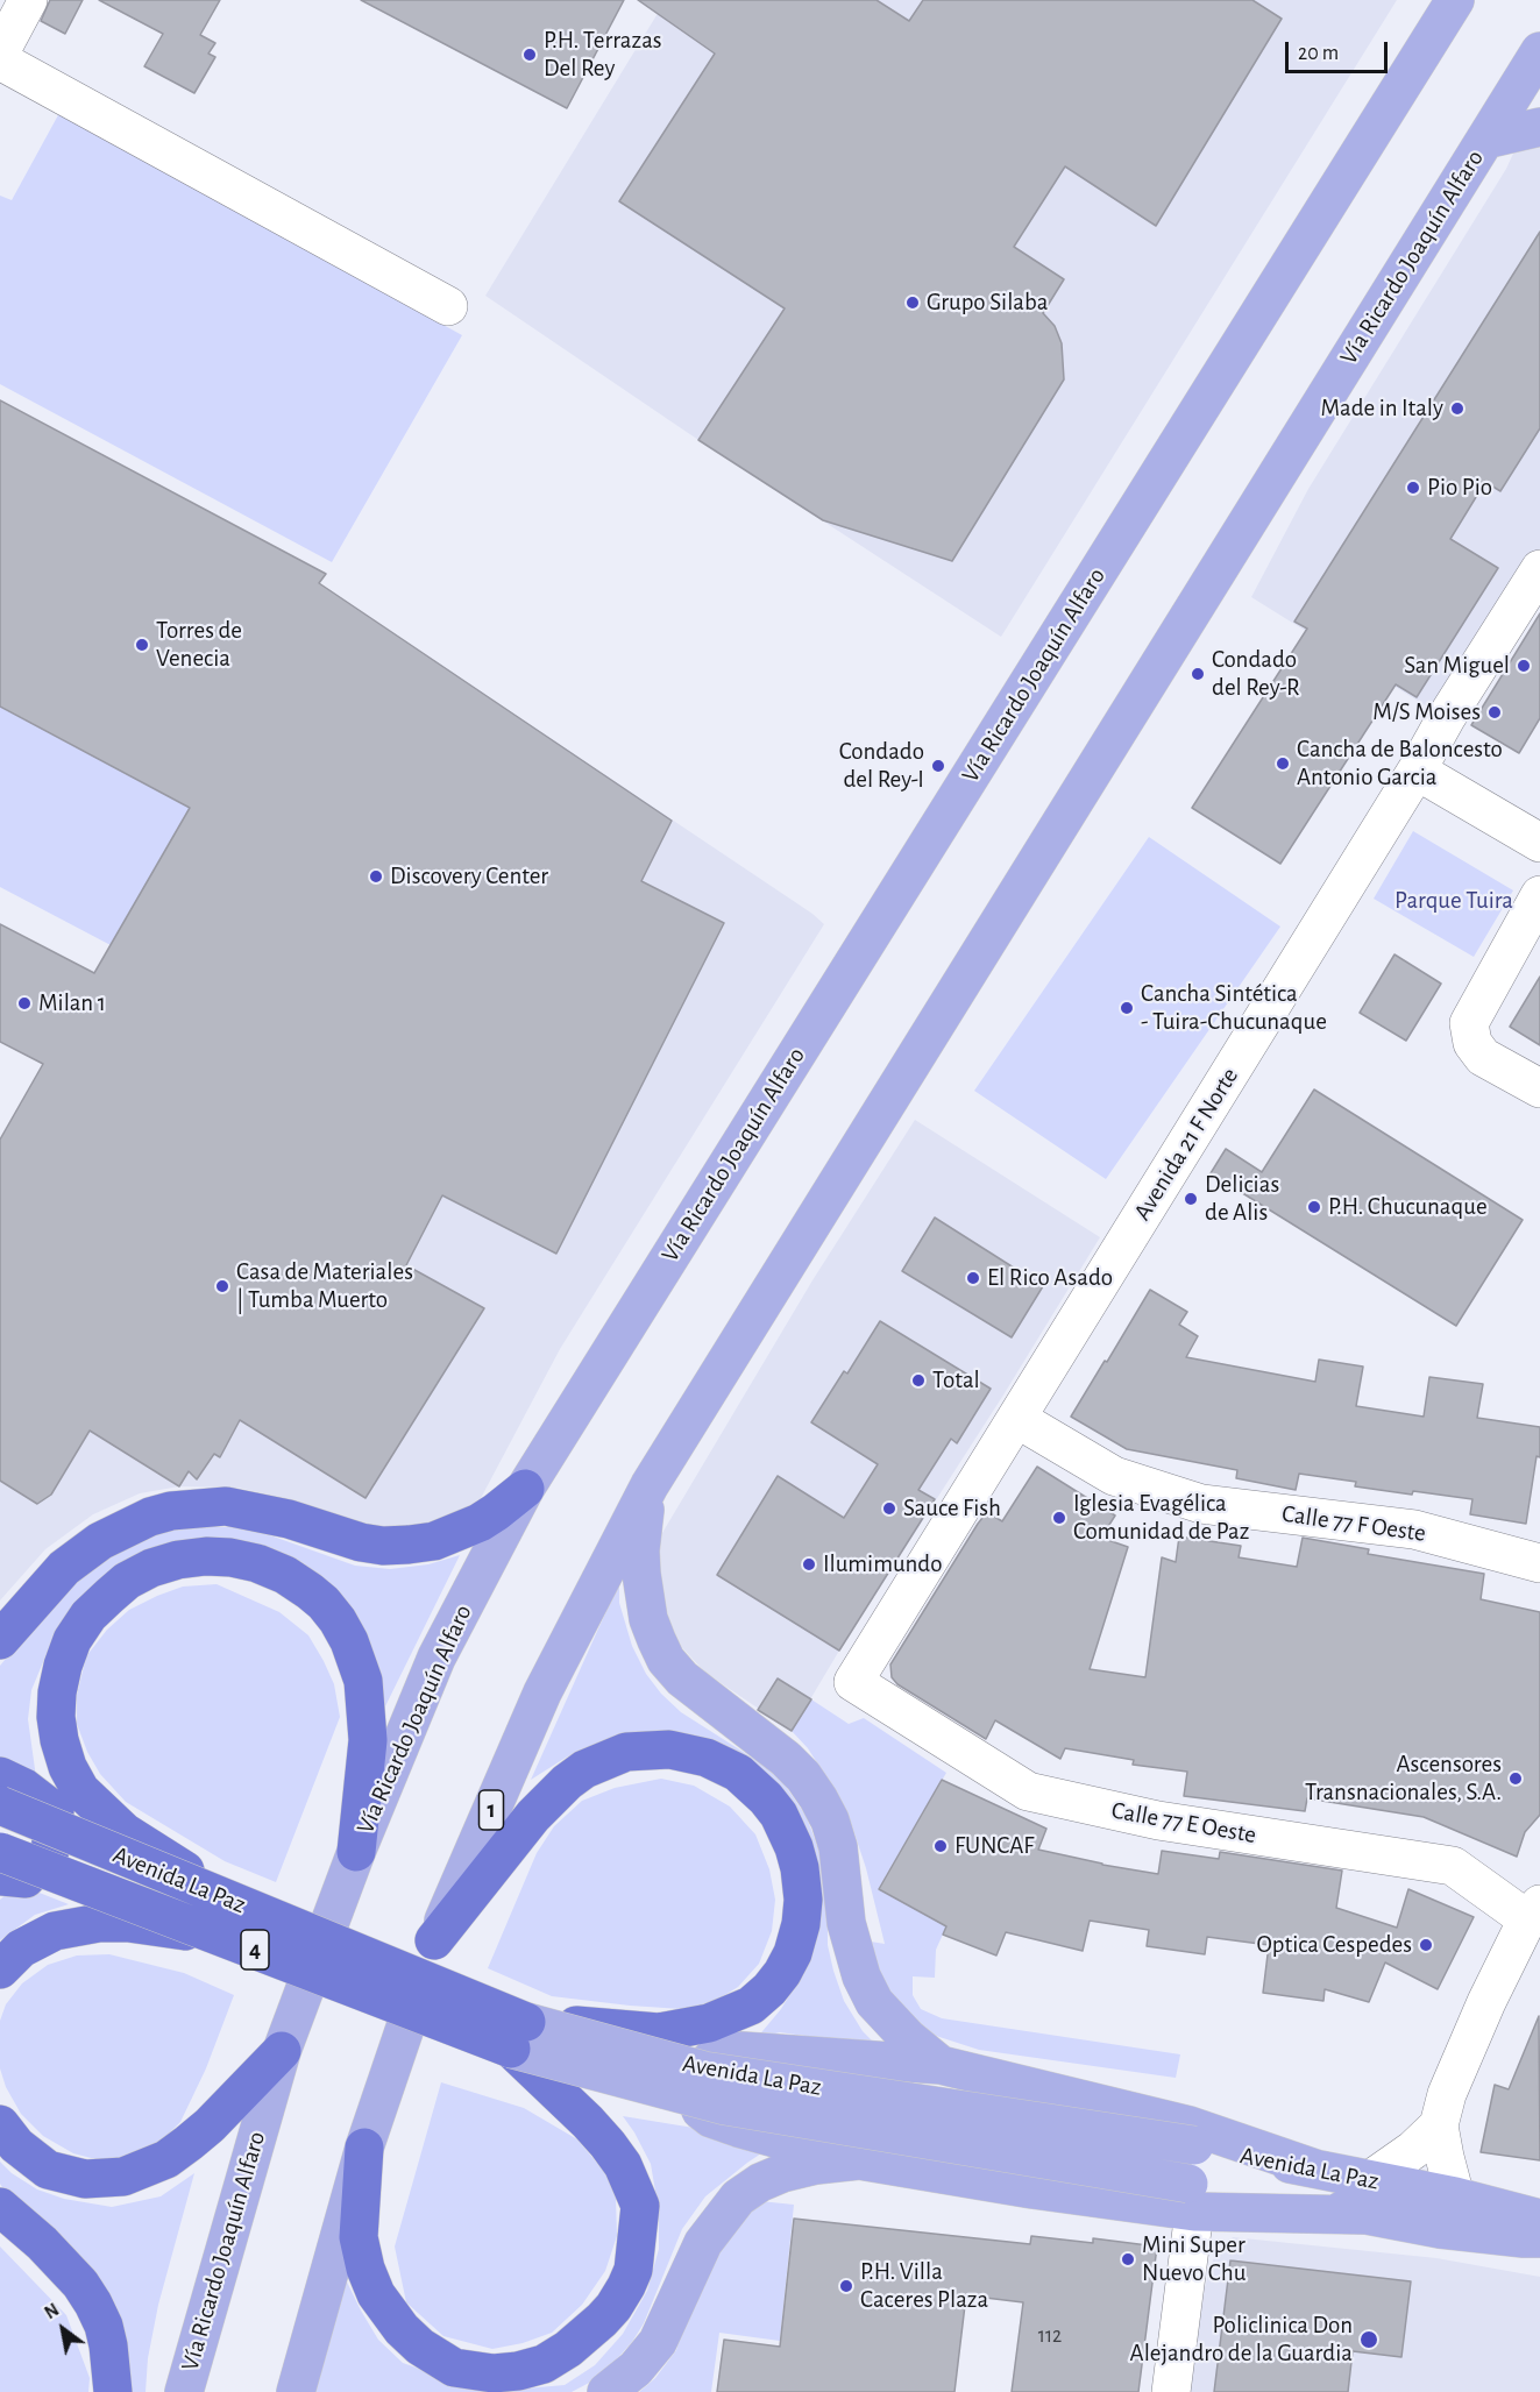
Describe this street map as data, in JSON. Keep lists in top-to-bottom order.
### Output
{
  "streets": {
    "highway": ["Avenida La Paz", "4"],
    "main road": ["Vía Ricardo Joaquín Alfaro", "1"],
    "street": ["Avenida 21 F Norte", "Calle 77 F Oeste", "Calle 77 E Oeste"]
  },
  "crossings": [
    ["Avenida 21 F Norte", "Calle 77 F Oeste"],
    ["Avenida 21 F Norte", "Calle 77 E Oeste"]
  ],
  "parks": ["Parque Tuira"],
  "places": [
    "P.H. Terrazas Del Rey",
    "Grupo Silaba",
    "Made in Italy",
    "Pio Pio",
    "Torres de Venecia",
    "San Miguel",
    "Condado del Rey-R",
    "M/S Moises",
    "Cancha de Baloncesto Antonio Garcia",
    "Condado del Rey-I",
    "Discovery Center",
    "Milan 1",
    "Cancha Sintética - Tuira-Chucunaque",
    "Delicias de Alis",
    "P.H. Chucunaque",
    "El Rico Asado",
    "Casa de Materiales | Tumba Muerto",
    "Total",
    "Sauce Fish",
    "Iglesia Evagélica Comunidad de Paz",
    "Ilumimundo",
    "Ascensores Transnacionales, S.A.",
    "FUNCAF",
    "Optica Cespedes",
    "Mini Super Nuevo Chu",
    "P.H. Villa Caceres Plaza",
    "Policlinica Don Alejandro de la Guardia"
  ],
  "house_numbers": ["112"],
  "scale_bar": "20 m",
  "north": "top left"
}
